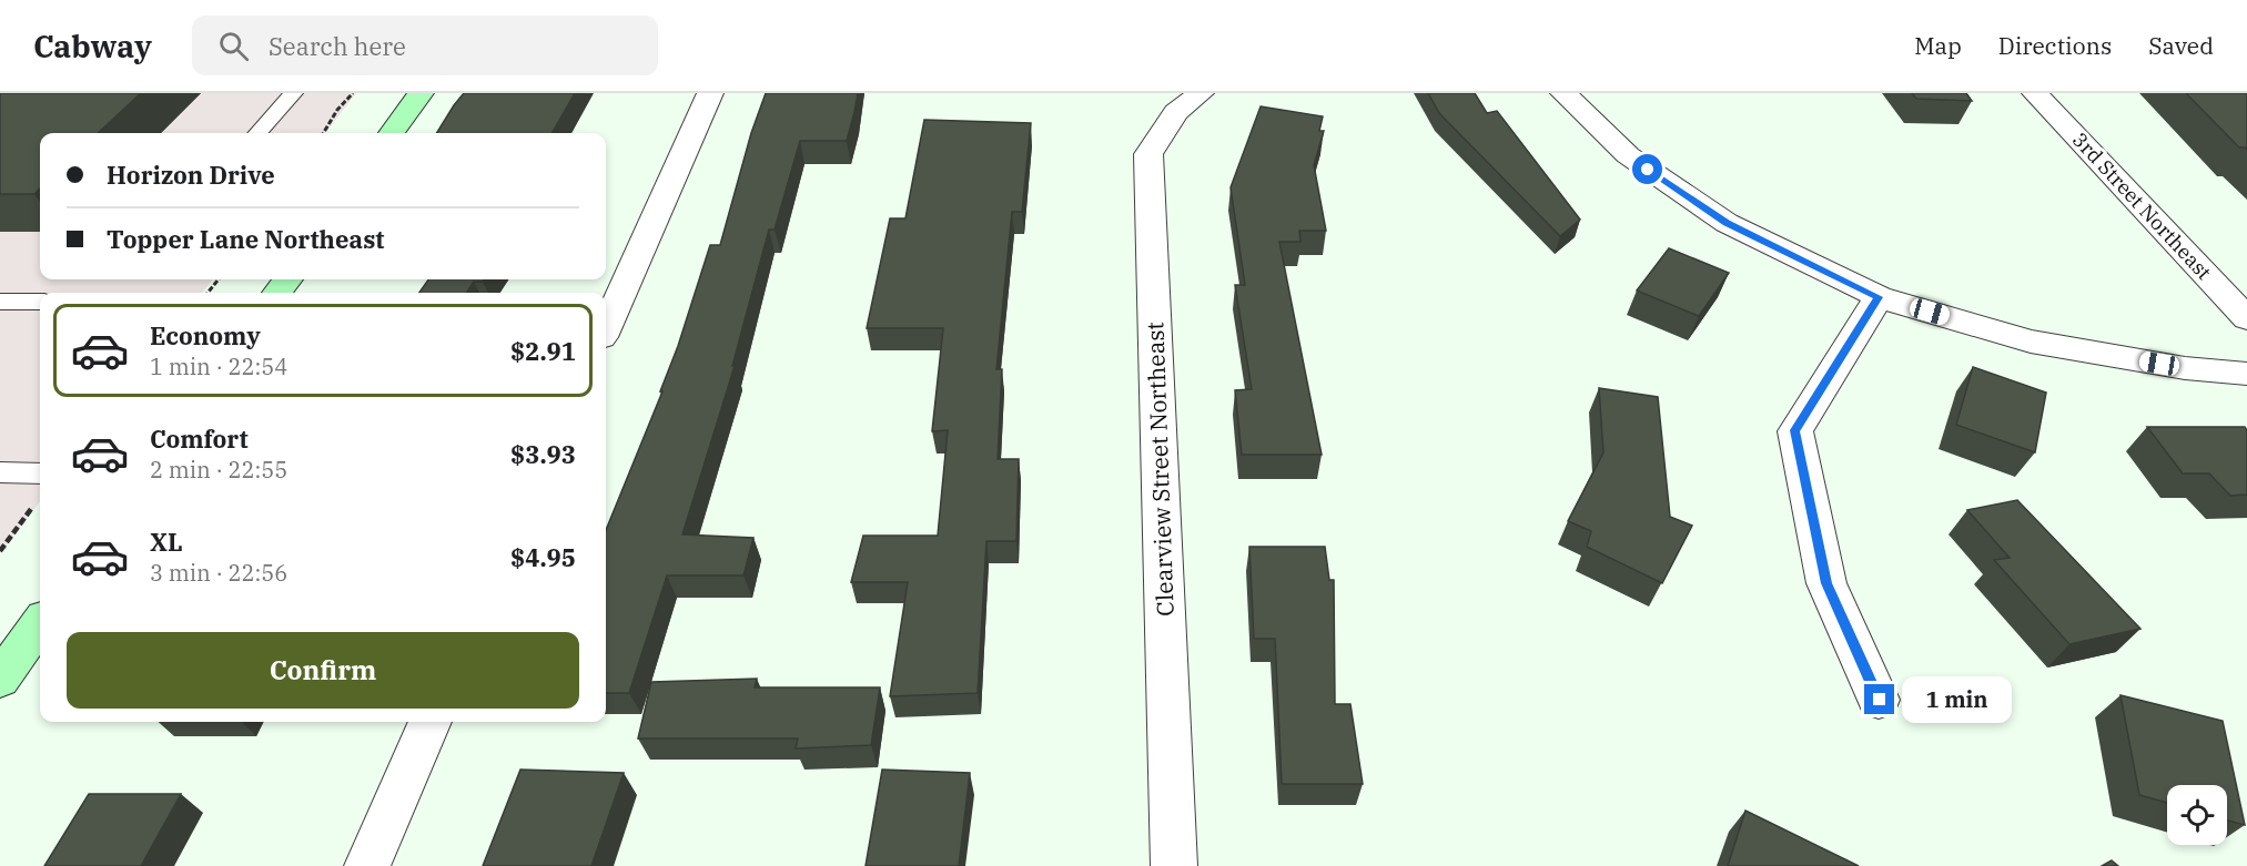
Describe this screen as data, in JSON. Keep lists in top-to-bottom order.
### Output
{
  "streets": {
    "street": ["3rd Street Northeast", "Clearview Street Northeast"]
  },
  "page": {
    "header": "Cabway",
    "search": "Search here",
    "nav": ["Map", "Directions", "Saved"],
    "banner": ["Horizon Drive", "Topper Lane Northeast"],
    "list": [
      {
        "name": "Economy",
        "note": "1 min · 22:54",
        "value": "$2.91"
      },
      {
        "name": "Comfort",
        "note": "2 min · 22:55",
        "value": "$3.93"
      },
      {
        "name": "XL",
        "note": "3 min · 22:56",
        "value": "$4.95"
      }
    ],
    "buttons": "Confirm",
    "bubble": "1 min"
  }
}
